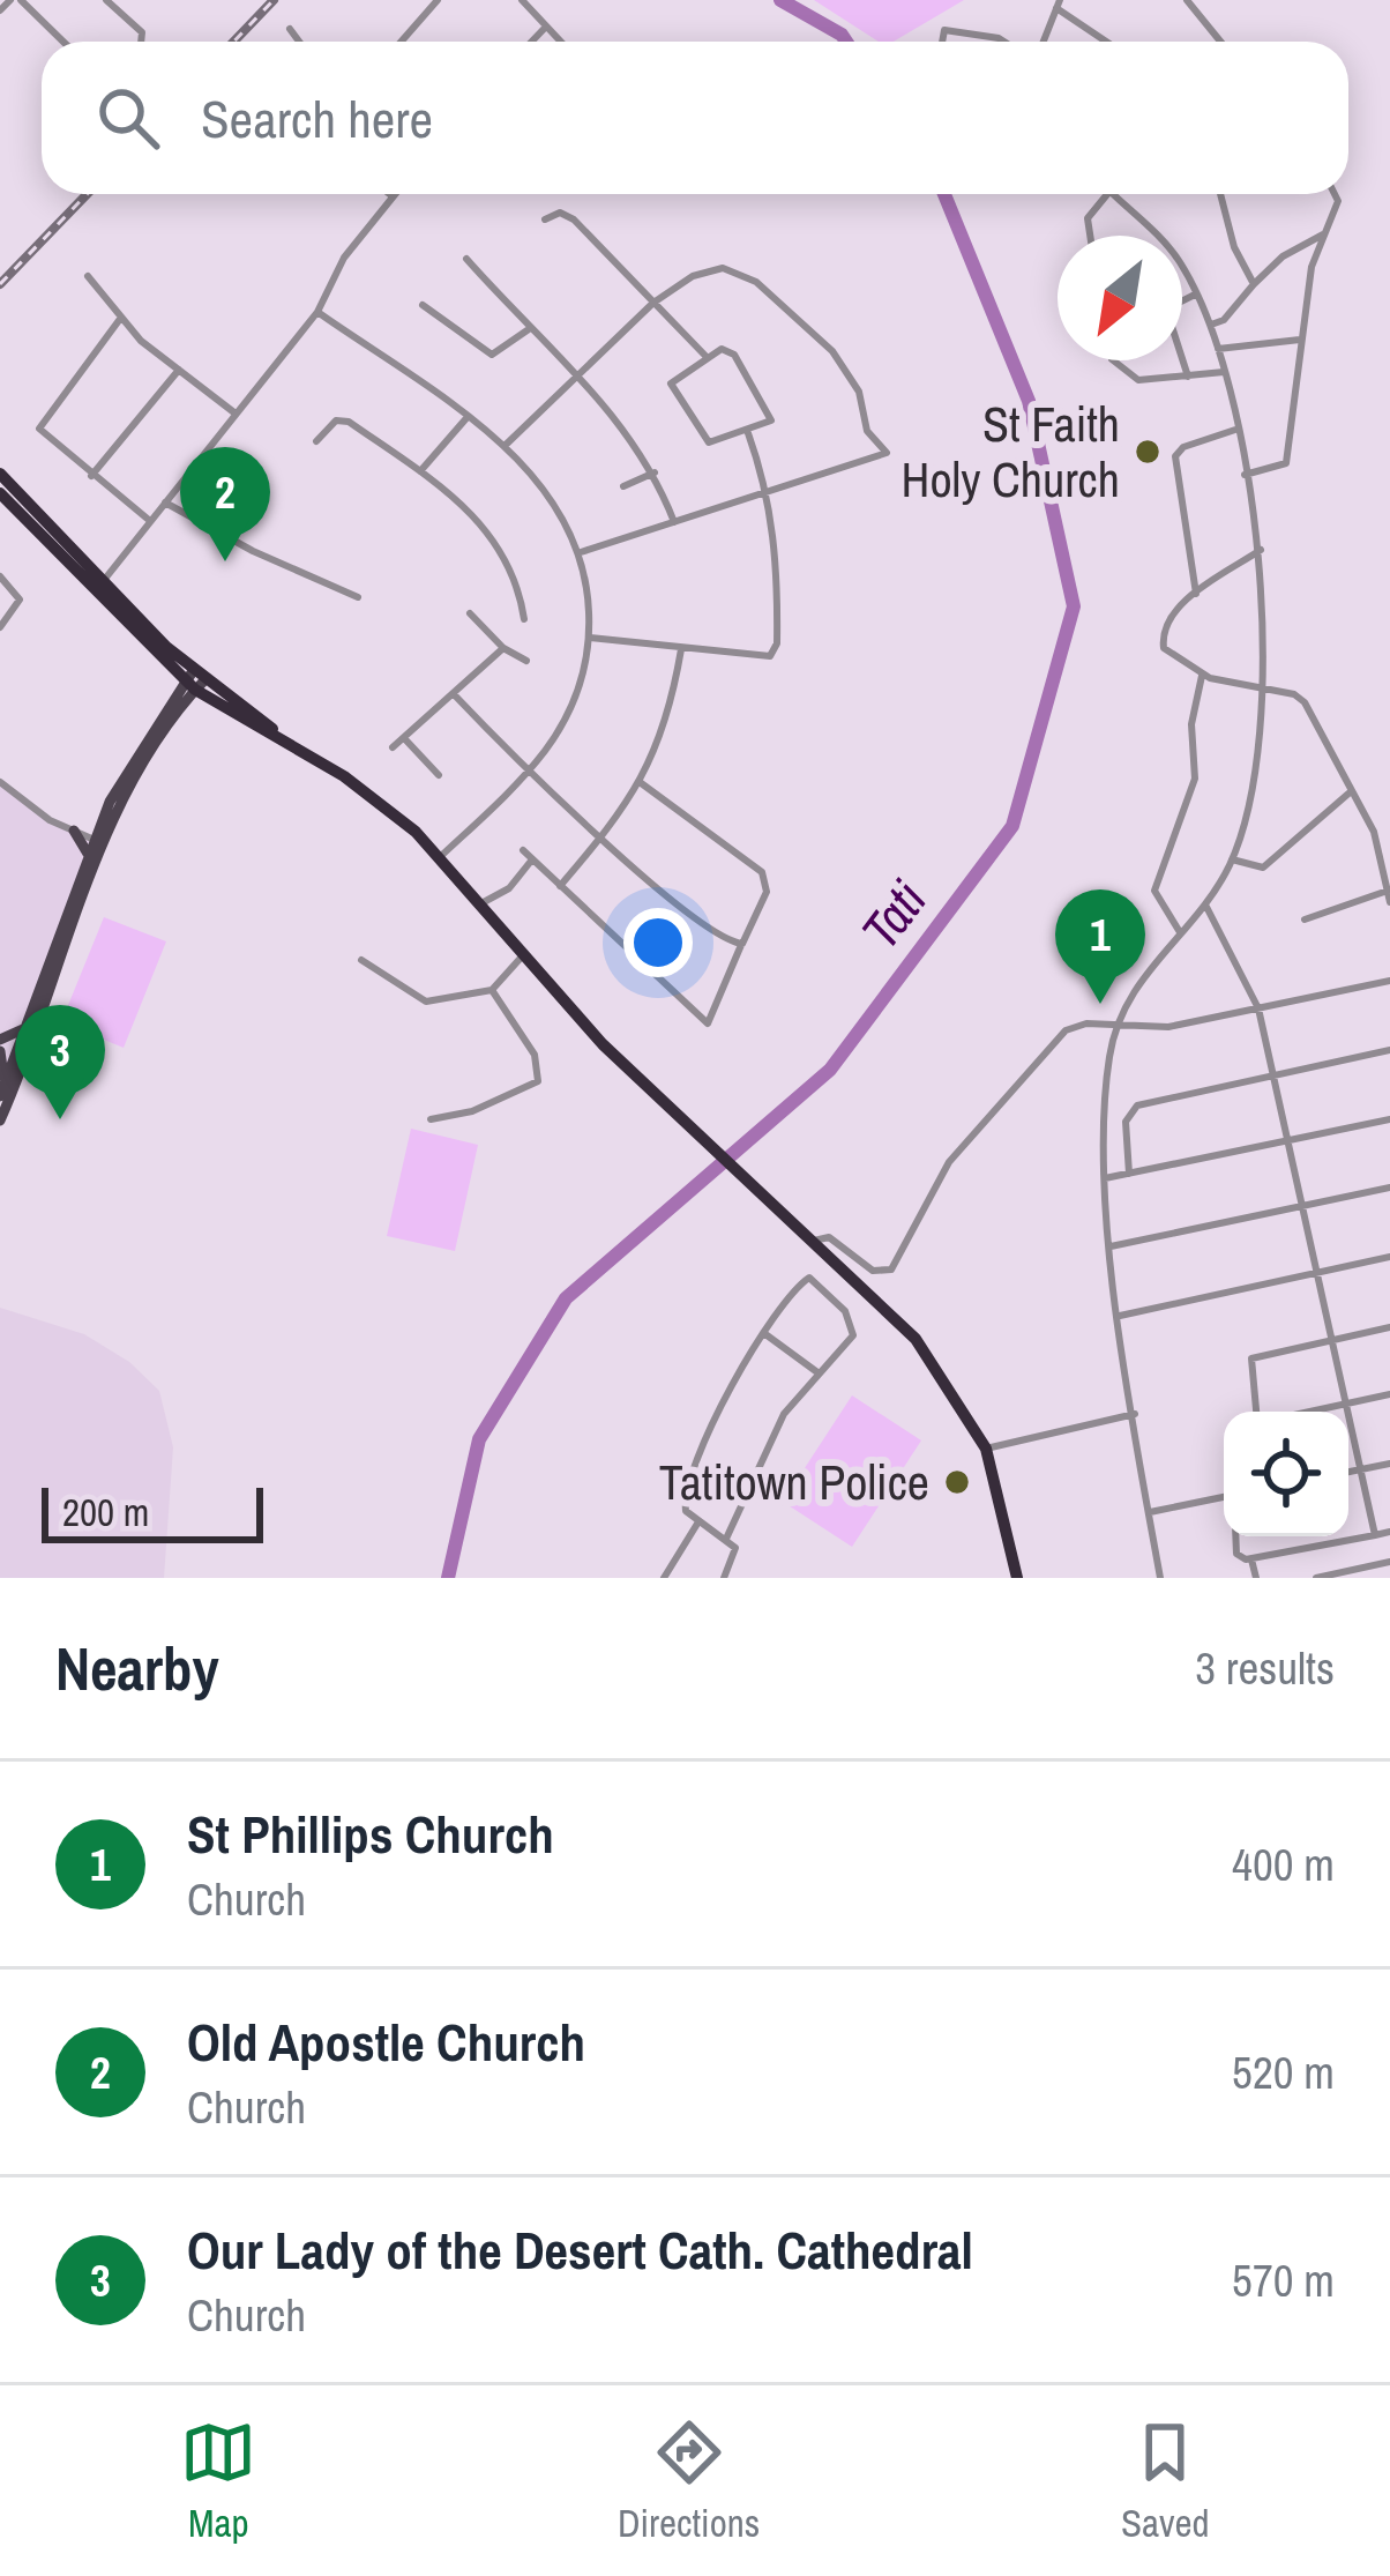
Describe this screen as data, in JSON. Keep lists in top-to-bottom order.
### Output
{
  "water": ["Tati"],
  "places": ["St Faith Holy Church", "Tatitown Police"],
  "scale_bar": "200 m",
  "north": "bottom left",
  "page": {
    "search": "Search here",
    "pins": ["2", "1", "3"],
    "scale": "200 m",
    "heading": ["Nearby", "3 results"],
    "list": [
      {
        "mark": "1",
        "name": "St Phillips Church",
        "note": "Church",
        "value": "400 m"
      },
      {
        "mark": "2",
        "name": "Old Apostle Church",
        "note": "Church",
        "value": "520 m"
      },
      {
        "mark": "3",
        "name": "Our Lady of the Desert Cath. Cathedral",
        "note": "Church",
        "value": "570 m"
      }
    ],
    "nav": ["Map", "Directions", "Saved"]
  }
}
